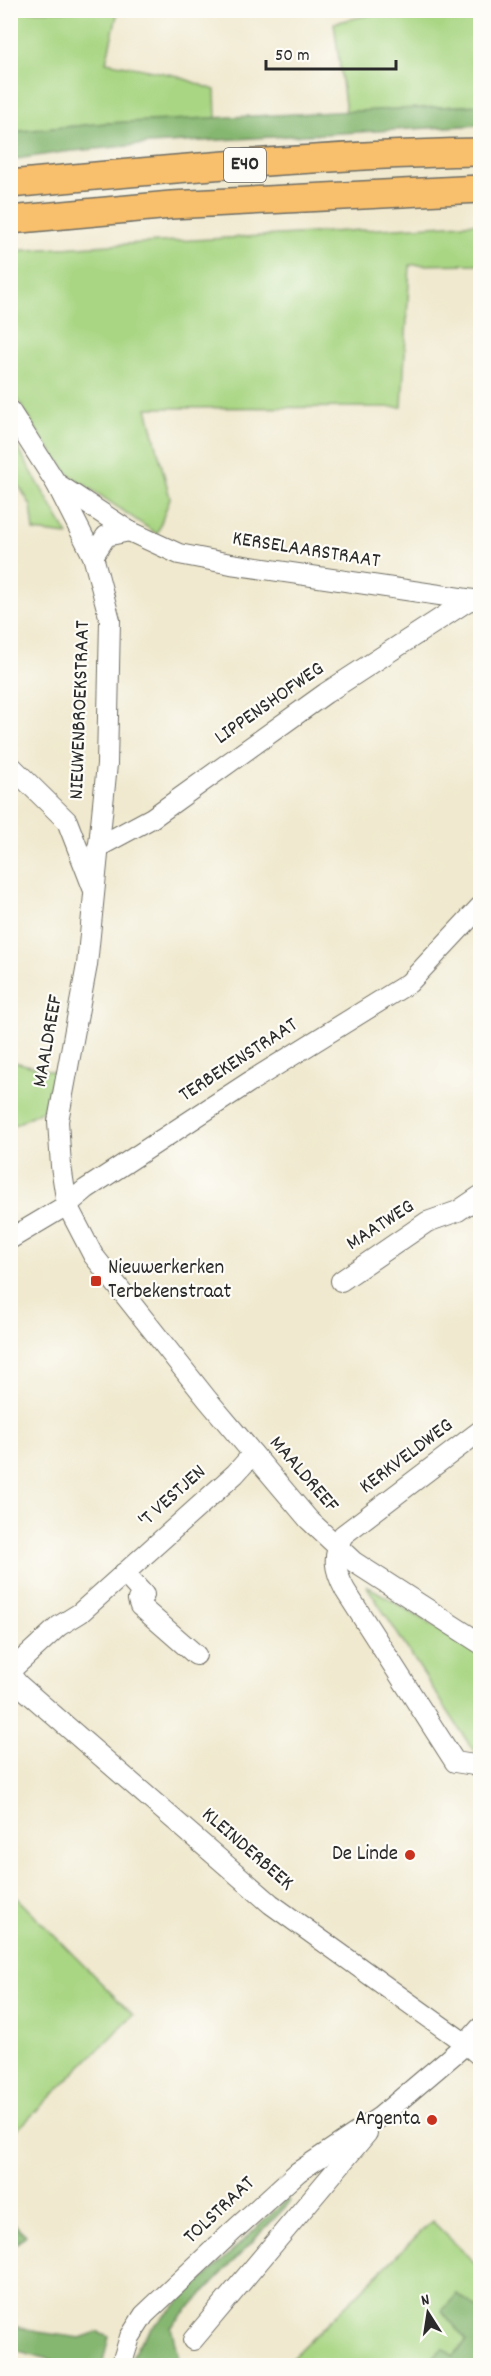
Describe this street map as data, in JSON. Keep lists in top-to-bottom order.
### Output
{
  "streets": {
    "highway": ["E40"],
    "street": [
      "KERSELAARSTRAAT",
      "LIPPENSHOFWEG",
      "NIEUWENBROEKSTRAAT",
      "MAALDREEF",
      "TERBEKENSTRAAT",
      "MAATWEG",
      "KERKVELDWEG",
      "'T VESTJEN",
      "KLEINDERBEEK",
      "TOLSTRAAT"
    ]
  },
  "crossings": [
    ["KERSELAARSTRAAT", "LIPPENSHOFWEG"],
    ["KERSELAARSTRAAT", "NIEUWENBROEKSTRAAT"],
    ["LIPPENSHOFWEG", "NIEUWENBROEKSTRAAT"],
    ["NIEUWENBROEKSTRAAT", "MAALDREEF"],
    ["MAALDREEF", "TERBEKENSTRAAT"],
    ["MAALDREEF", "KERKVELDWEG"],
    ["MAALDREEF", "'T VESTJEN"],
    ["'T VESTJEN", "KLEINDERBEEK"],
    ["KLEINDERBEEK", "TOLSTRAAT"]
  ],
  "places": {
    "transit": ["Nieuwerkerken Terbekenstraat"],
    "other": ["De Linde", "Argenta"]
  },
  "scale_bar": "50 m",
  "north": "top"
}
